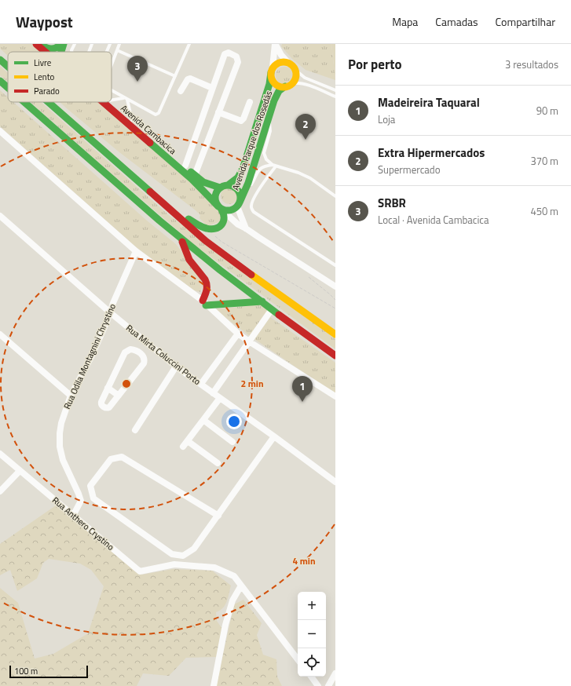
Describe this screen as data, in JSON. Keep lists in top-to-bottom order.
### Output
{
  "streets": {
    "main road": ["Avenida Cambacica", "Avenida Parque dos Rosedás"],
    "street": ["Rua Mirta Coluccini Porto", "Rua Odila Montagnini Chrystino", "Rua Anthero Crystino"]
  },
  "crossings": [
    ["Avenida Cambacica", "Avenida Parque dos Rosedás"],
    ["Rua Mirta Coluccini Porto", "Rua Odila Montagnini Chrystino"],
    ["Rua Odila Montagnini Chrystino", "Rua Anthero Crystino"]
  ],
  "legend": ["Livre", "Lento", "Parado"],
  "scale_bar": "100 m",
  "page": {
    "header": "Waypost",
    "nav": ["Mapa", "Camadas", "Compartilhar"],
    "heading": ["Por perto", "3 resultados"],
    "pins": ["3", "2", "1"],
    "list": [
      {
        "mark": "1",
        "name": "Madeireira Taquaral",
        "note": "Loja",
        "value": "90 m"
      },
      {
        "mark": "2",
        "name": "Extra Hipermercados",
        "note": "Supermercado",
        "value": "370 m"
      },
      {
        "mark": "3",
        "name": "SRBR",
        "note": "Local · Avenida Cambacica",
        "value": "450 m"
      }
    ],
    "map_buttons": ["+", "−"],
    "scale": "100 m"
  },
  "rings": ["2 min", "4 min"]
}
